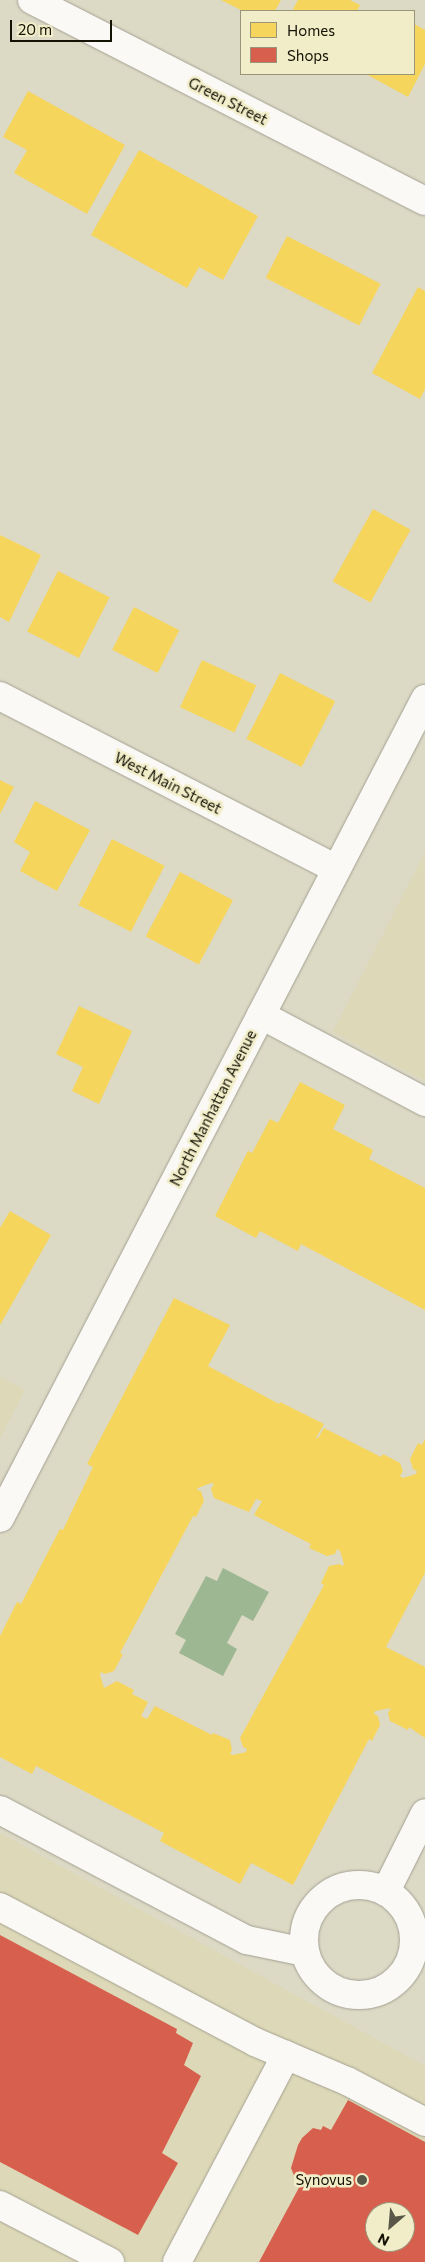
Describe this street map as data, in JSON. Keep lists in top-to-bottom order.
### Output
{
  "streets": {
    "street": ["Green Street", "West Main Street", "North Manhattan Avenue"]
  },
  "crossings": [
    ["West Main Street", "North Manhattan Avenue"]
  ],
  "places": ["Synovus"],
  "legend": ["Homes", "Shops"],
  "scale_bar": "20 m",
  "north": "bottom left"
}
